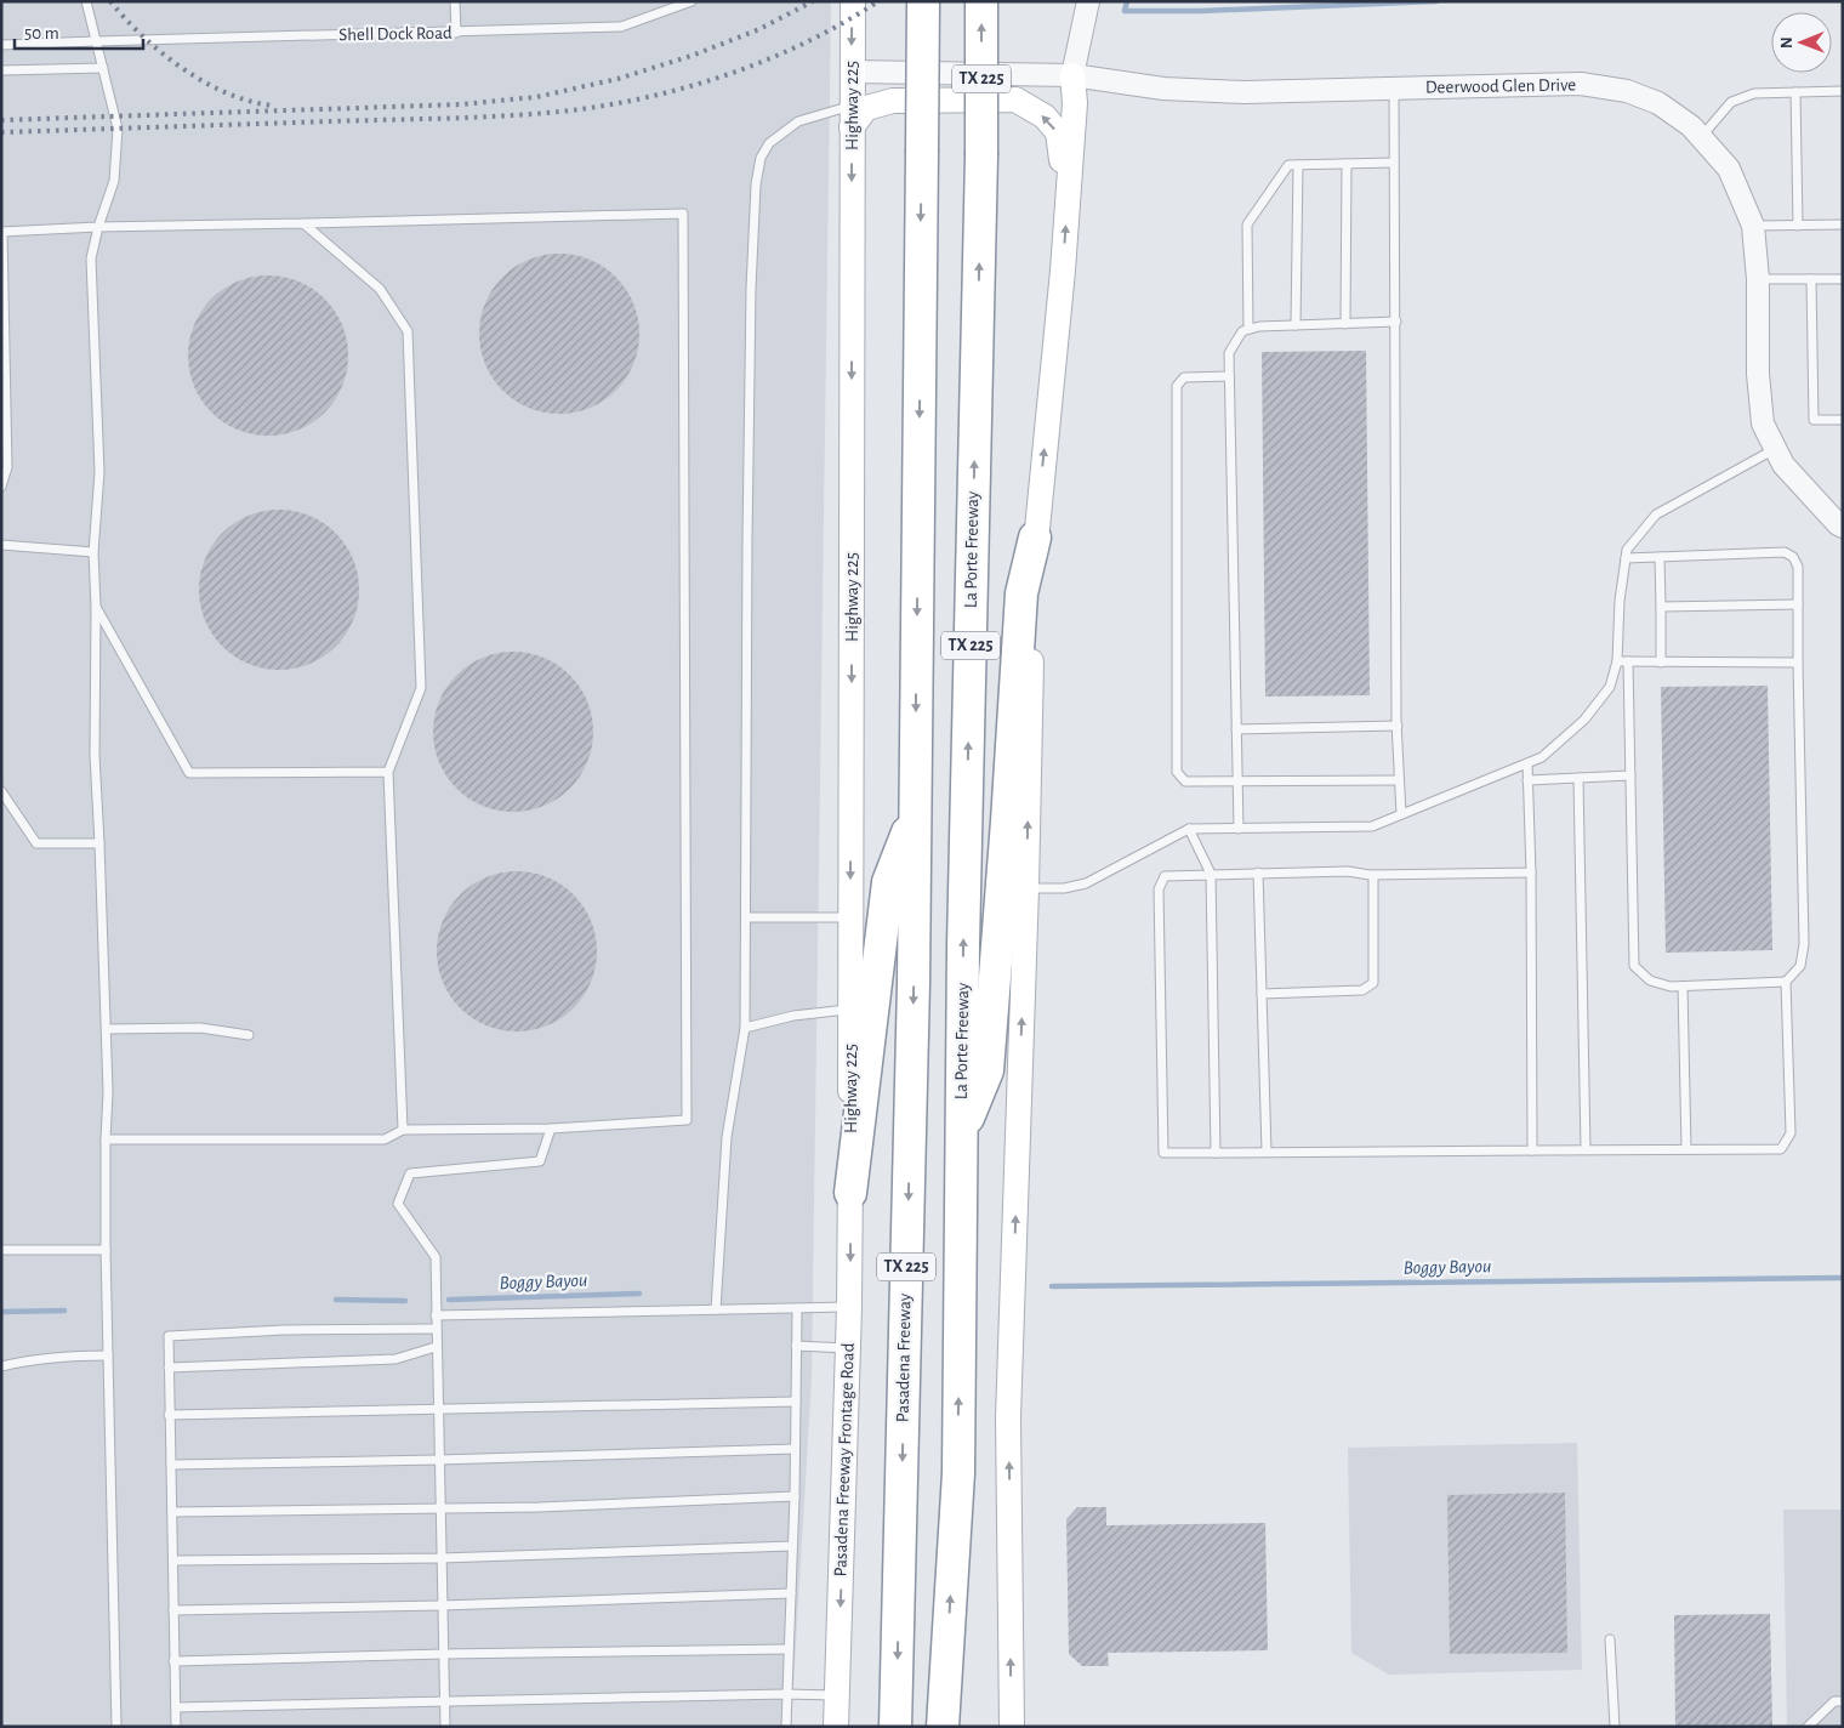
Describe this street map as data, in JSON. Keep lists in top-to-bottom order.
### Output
{
  "streets": {
    "highway": ["TX 225", "La Porte Freeway", "Pasadena Freeway"],
    "main road": ["Highway 225", "Pasadena Freeway Frontage Road"],
    "street": ["Deerwood Glen Drive"],
    "lane": ["Shell Dock Road"]
  },
  "crossings": [
    ["TX 225", "La Porte Freeway"],
    ["TX 225", "Pasadena Freeway"],
    ["Deerwood Glen Drive", "Highway 225"],
    ["Highway 225", "Pasadena Freeway Frontage Road"]
  ],
  "water": ["Boggy Bayou"],
  "scale_bar": "50 m",
  "north": "left"
}
